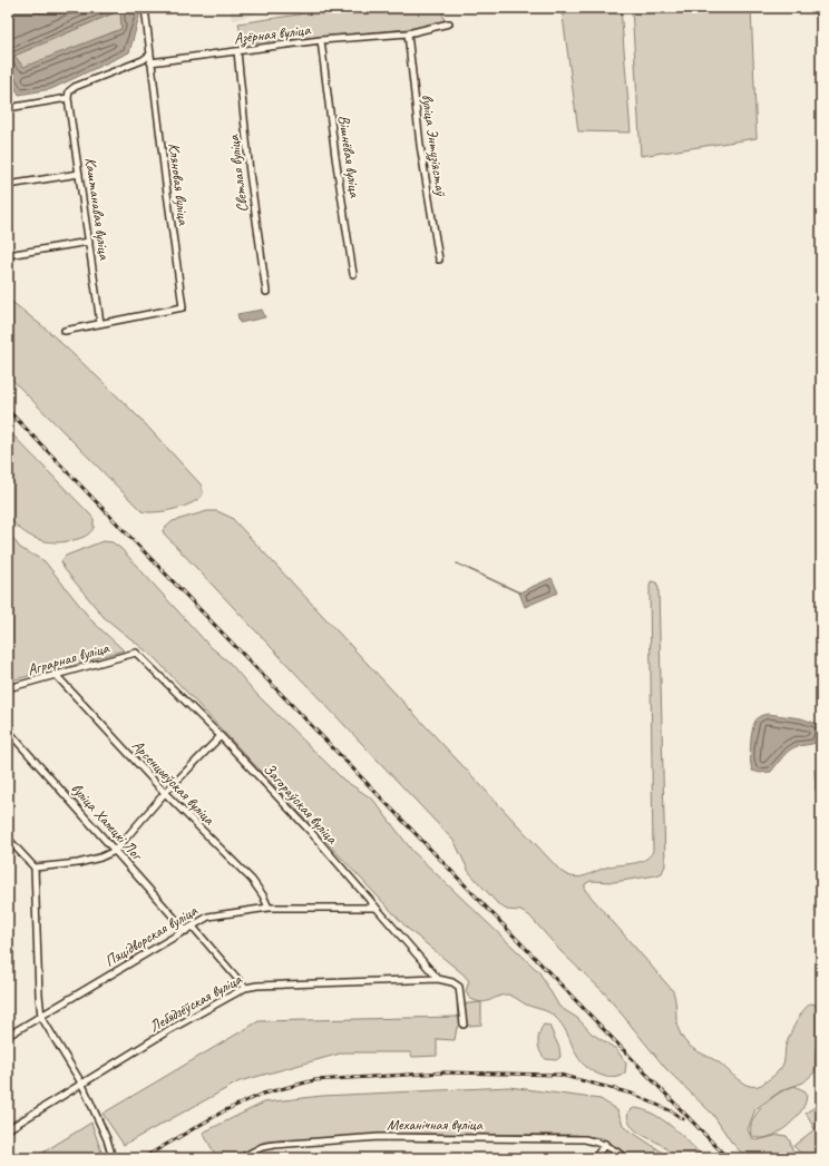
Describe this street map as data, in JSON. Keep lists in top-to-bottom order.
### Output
{
  "streets": {
    "street": [
      "Азёрная вуліца",
      "вуліца Энтузіястаў",
      "Вішнёвая вуліца",
      "Светлая вуліца",
      "Кляновая вуліца",
      "Каштанавая вуліца",
      "Аграрная вуліца",
      "Арсенцьеўская вуліца",
      "Загораўская вуліца",
      "вуліца Халецкі Лог",
      "Пяцідворская вуліца",
      "Лебядзёўская вуліца",
      "Механічная вуліца"
    ]
  },
  "crossings": [
    ["Азёрная вуліца", "вуліца Энтузіястаў"],
    ["Азёрная вуліца", "Вішнёвая вуліца"],
    ["Азёрная вуліца", "Светлая вуліца"],
    ["Азёрная вуліца", "Кляновая вуліца"],
    ["Кляновая вуліца", "Каштанавая вуліца"],
    ["Аграрная вуліца", "Арсенцьеўская вуліца"],
    ["Аграрная вуліца", "Загораўская вуліца"],
    ["Арсенцьеўская вуліца", "Пяцідворская вуліца"],
    ["Загораўская вуліца", "Пяцідворская вуліца"],
    ["Загораўская вуліца", "Лебядзёўская вуліца"],
    ["вуліца Халецкі Лог", "Пяцідворская вуліца"]
  ]
}
